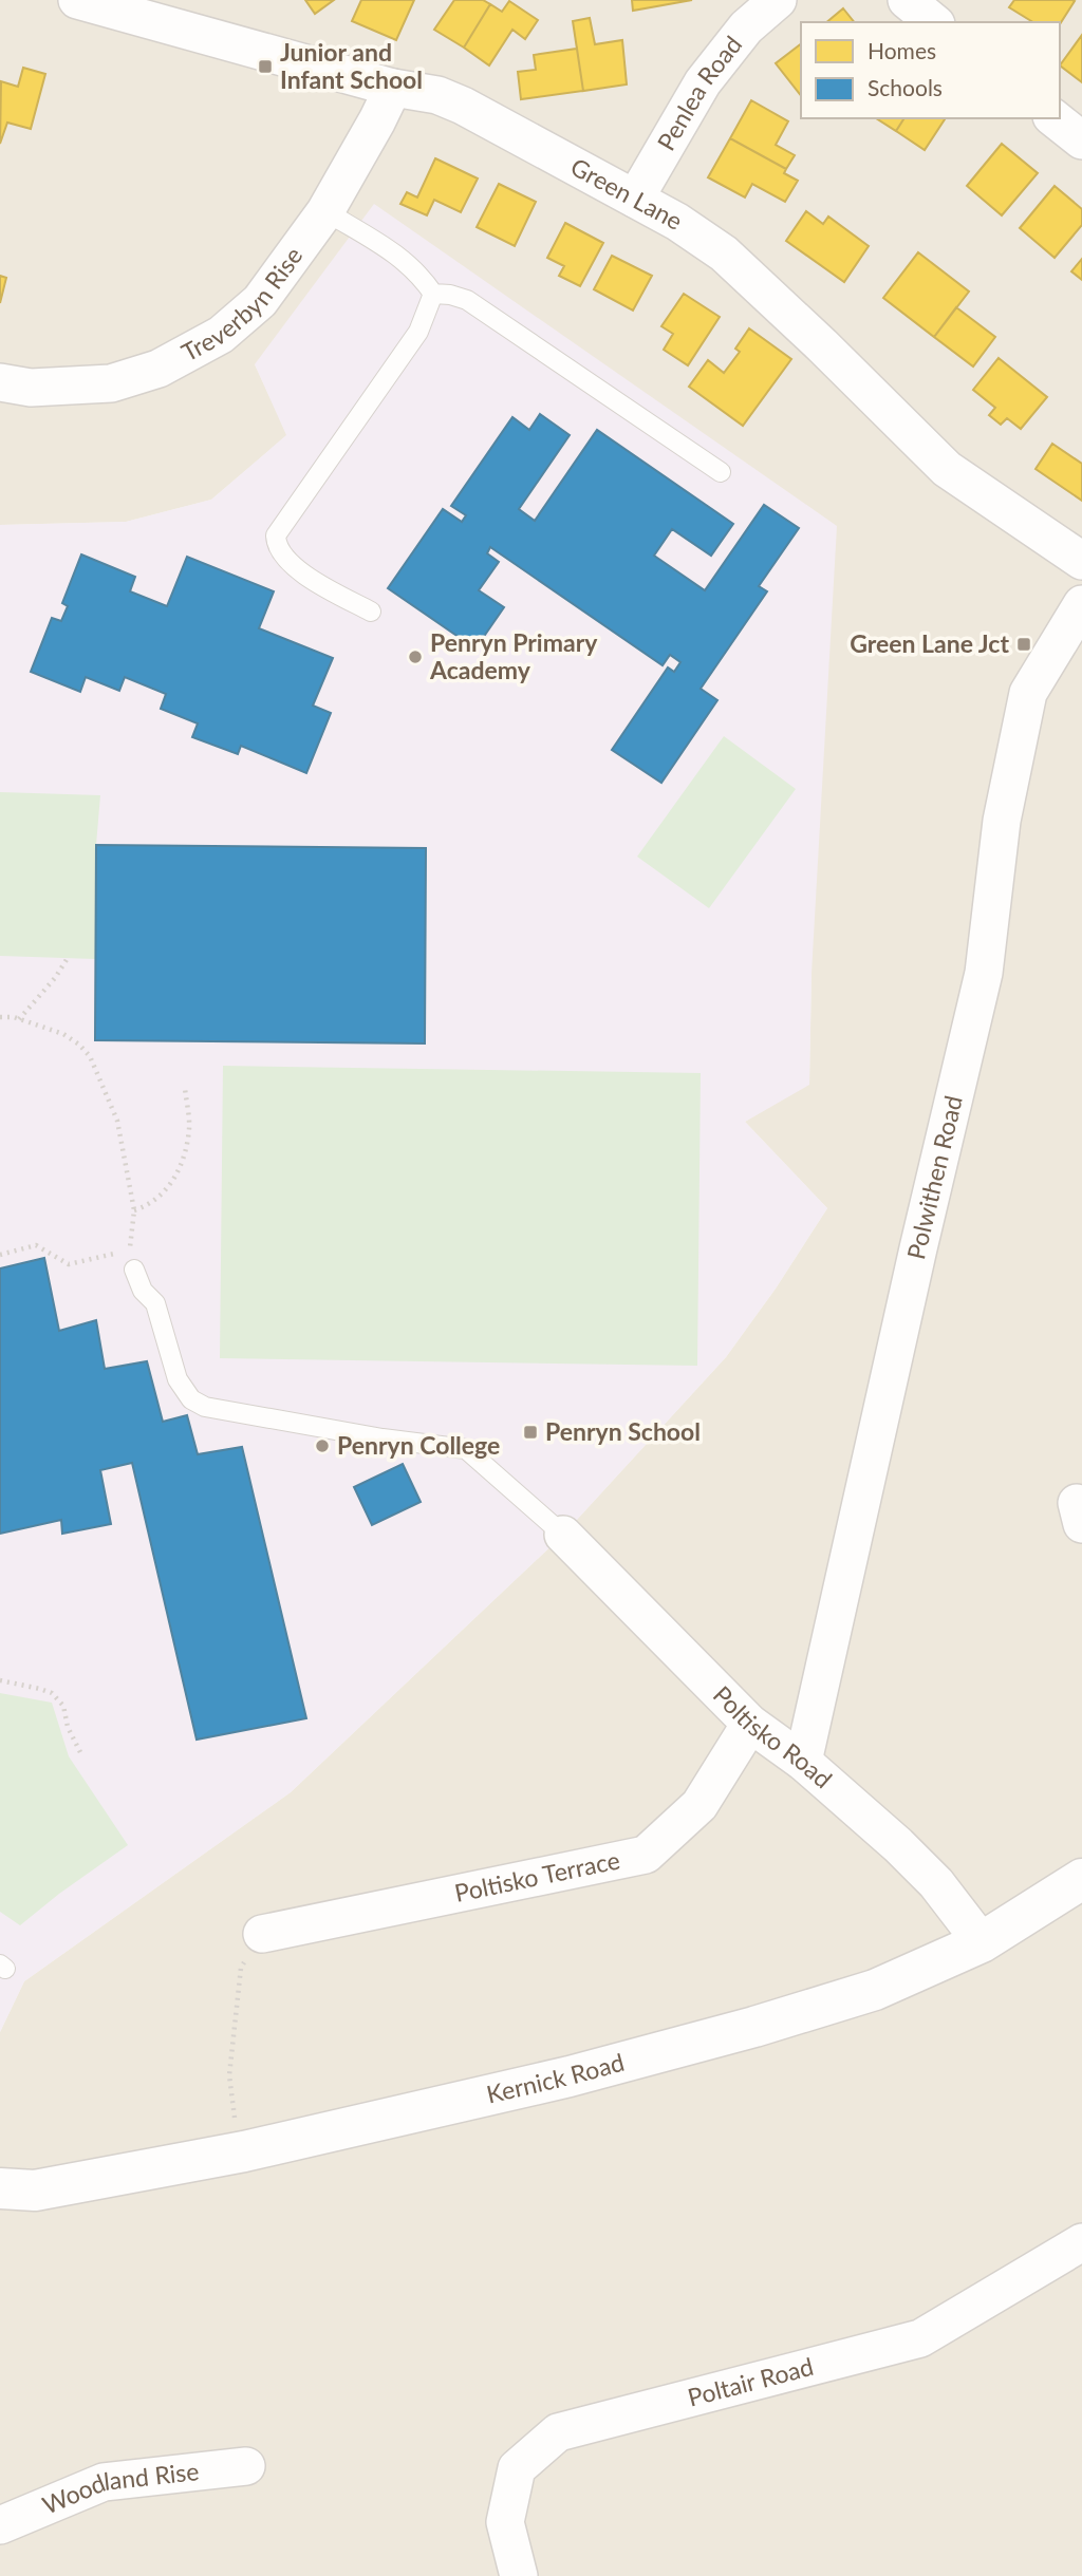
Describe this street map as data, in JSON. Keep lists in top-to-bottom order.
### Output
{
  "streets": {
    "street": [
      "Penlea Road",
      "Green Lane",
      "Treverbyn Rise",
      "Polwithen Road",
      "Poltisko Road",
      "Poltisko Terrace",
      "Kernick Road",
      "Poltair Road",
      "Woodland Rise"
    ]
  },
  "crossings": [
    ["Penlea Road", "Green Lane"],
    ["Green Lane", "Treverbyn Rise"],
    ["Polwithen Road", "Poltisko Road"],
    ["Poltisko Road", "Poltisko Terrace"],
    ["Poltisko Road", "Kernick Road"]
  ],
  "places": {
    "transit": ["Junior and Infant School", "Green Lane Jct", "Penryn School"],
    "other": ["Penryn Primary Academy", "Penryn College"]
  },
  "legend": ["Homes", "Schools"]
}
